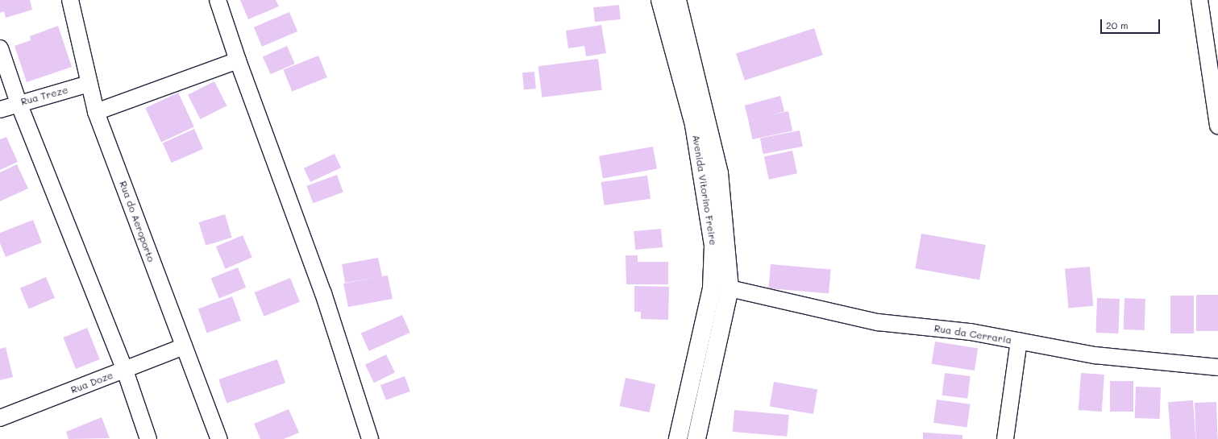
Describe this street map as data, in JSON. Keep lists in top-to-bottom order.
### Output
{
  "streets": {
    "street": [
      "Rua Treze",
      "Avenida Vitorino Freire",
      "Rua do Aeroporto",
      "Rua da Cerraria",
      "Rua Doze"
    ]
  },
  "crossings": [
    ["Rua Treze", "Rua do Aeroporto"],
    ["Avenida Vitorino Freire", "Rua da Cerraria"],
    ["Rua do Aeroporto", "Rua Doze"]
  ],
  "scale_bar": "20 m"
}
